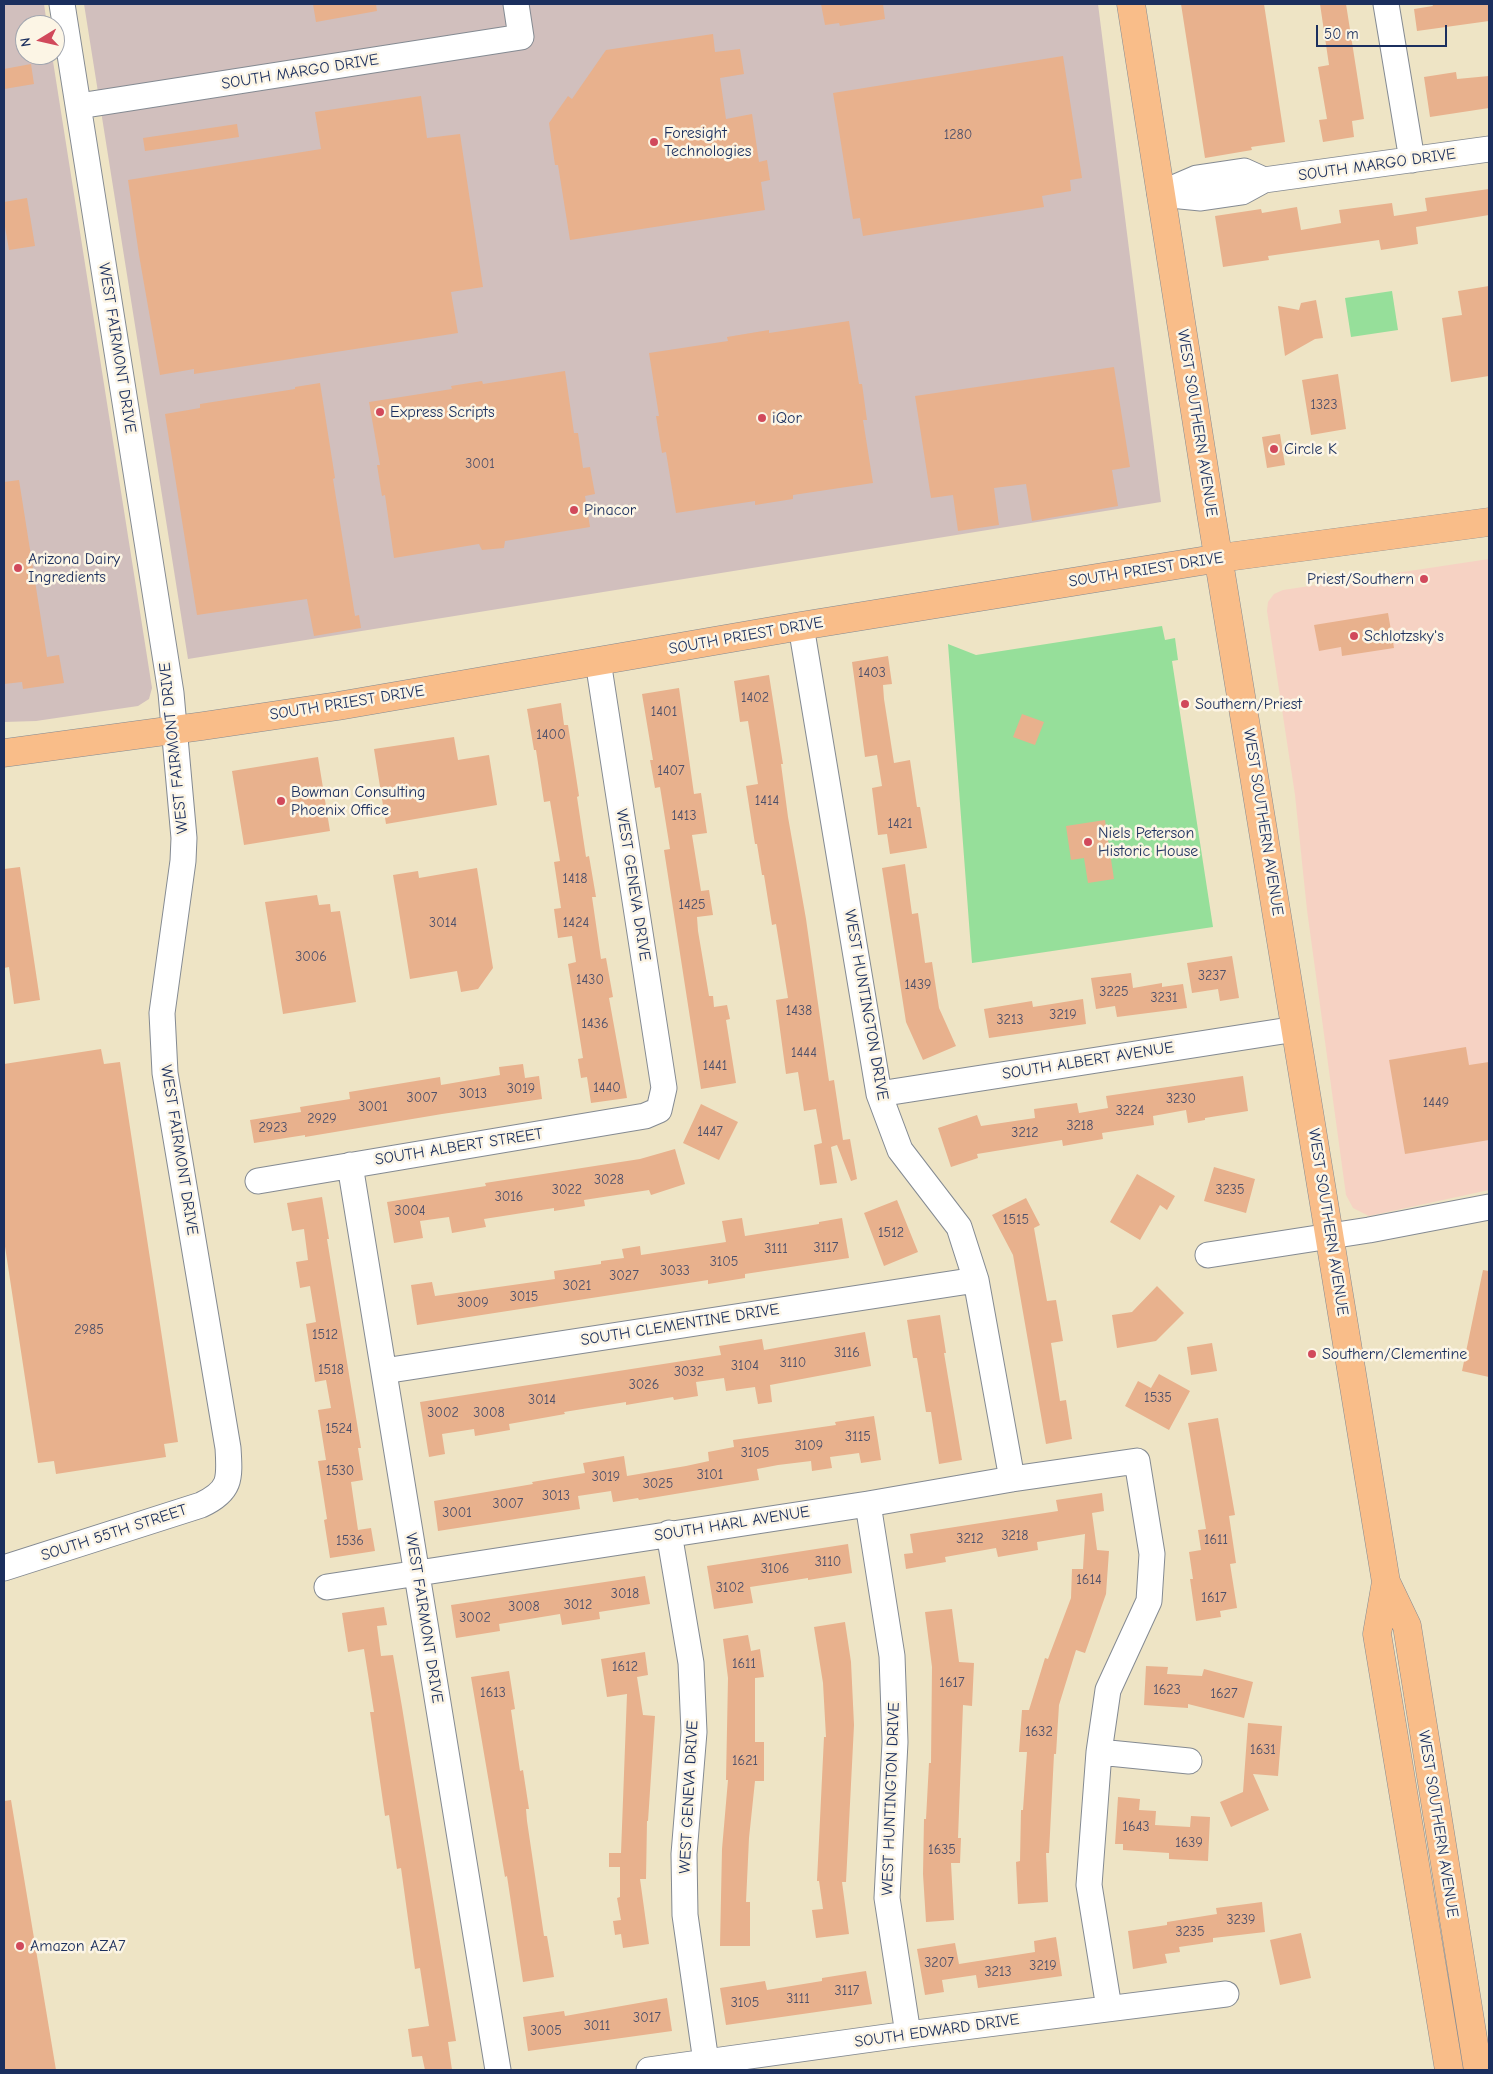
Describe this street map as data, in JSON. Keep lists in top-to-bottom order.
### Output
{
  "streets": {
    "main road": ["WEST SOUTHERN AVENUE", "SOUTH PRIEST DRIVE"],
    "street": [
      "SOUTH MARGO DRIVE",
      "WEST FAIRMONT DRIVE",
      "WEST GENEVA DRIVE",
      "WEST HUNTINGTON DRIVE",
      "SOUTH ALBERT AVENUE",
      "SOUTH ALBERT STREET",
      "SOUTH CLEMENTINE DRIVE",
      "SOUTH HARL AVENUE",
      "SOUTH 55TH STREET",
      "SOUTH EDWARD DRIVE"
    ]
  },
  "crossings": [
    ["SOUTH MARGO DRIVE", "WEST FAIRMONT DRIVE"],
    ["SOUTH MARGO DRIVE", "WEST SOUTHERN AVENUE"],
    ["WEST FAIRMONT DRIVE", "SOUTH PRIEST DRIVE"],
    ["WEST FAIRMONT DRIVE", "SOUTH ALBERT STREET"],
    ["WEST FAIRMONT DRIVE", "SOUTH CLEMENTINE DRIVE"],
    ["WEST FAIRMONT DRIVE", "SOUTH HARL AVENUE"],
    ["WEST FAIRMONT DRIVE", "SOUTH 55TH STREET"],
    ["WEST SOUTHERN AVENUE", "SOUTH PRIEST DRIVE"],
    ["WEST SOUTHERN AVENUE", "SOUTH ALBERT AVENUE"],
    ["SOUTH PRIEST DRIVE", "WEST GENEVA DRIVE"],
    ["SOUTH PRIEST DRIVE", "WEST HUNTINGTON DRIVE"],
    ["WEST GENEVA DRIVE", "SOUTH ALBERT STREET"],
    ["WEST GENEVA DRIVE", "SOUTH HARL AVENUE"],
    ["WEST GENEVA DRIVE", "SOUTH EDWARD DRIVE"],
    ["WEST HUNTINGTON DRIVE", "SOUTH ALBERT AVENUE"],
    ["WEST HUNTINGTON DRIVE", "SOUTH CLEMENTINE DRIVE"],
    ["WEST HUNTINGTON DRIVE", "SOUTH HARL AVENUE"],
    ["WEST HUNTINGTON DRIVE", "SOUTH EDWARD DRIVE"]
  ],
  "places": [
    "Foresight Technologies",
    "Express Scripts",
    "iQor",
    "Circle K",
    "Pinacor",
    "Arizona Dairy Ingredients",
    "Priest/Southern",
    "Schlotzsky's",
    "Southern/Priest",
    "Bowman Consulting Phoenix Office",
    "Niels Peterson Historic House",
    "Southern/Clementine",
    "Amazon AZA7"
  ],
  "house_numbers": [
    "1280",
    "1323",
    "3001",
    "1403",
    "1402",
    "1401",
    "1400",
    "1407",
    "1414",
    "1413",
    "1421",
    "1418",
    "1425",
    "3014",
    "1424",
    "3006",
    "3237",
    "1430",
    "1439",
    "3225",
    "3231",
    "1438",
    "3219",
    "3213",
    "1436",
    "1444",
    "1441",
    "1440",
    "3019",
    "3013",
    "3007",
    "3230",
    "1449",
    "3001",
    "3224",
    "2929",
    "3218",
    "2923",
    "1447",
    "3212",
    "3028",
    "3022",
    "3235",
    "3016",
    "3004",
    "1515",
    "1512",
    "3117",
    "3111",
    "3105",
    "3033",
    "3027",
    "3021",
    "3015",
    "3009",
    "2985",
    "1512",
    "3116",
    "3110",
    "3104",
    "1518",
    "3032",
    "3026",
    "1535",
    "3014",
    "3002",
    "3008",
    "1524",
    "3115",
    "3109",
    "3105",
    "1530",
    "3101",
    "3019",
    "3025",
    "3013",
    "3007",
    "3001",
    "3218",
    "3212",
    "1611",
    "1536",
    "3110",
    "3106",
    "1614",
    "3102",
    "3018",
    "1617",
    "3012",
    "3008",
    "3002",
    "1611",
    "1612",
    "1617",
    "1623",
    "1613",
    "1627",
    "1632",
    "1631",
    "1621",
    "1643",
    "1639",
    "1635",
    "3239",
    "3235",
    "3207",
    "3219",
    "3213",
    "3117",
    "3111",
    "3105",
    "3017",
    "3011",
    "3005"
  ],
  "scale_bar": "50 m",
  "north": "left"
}
